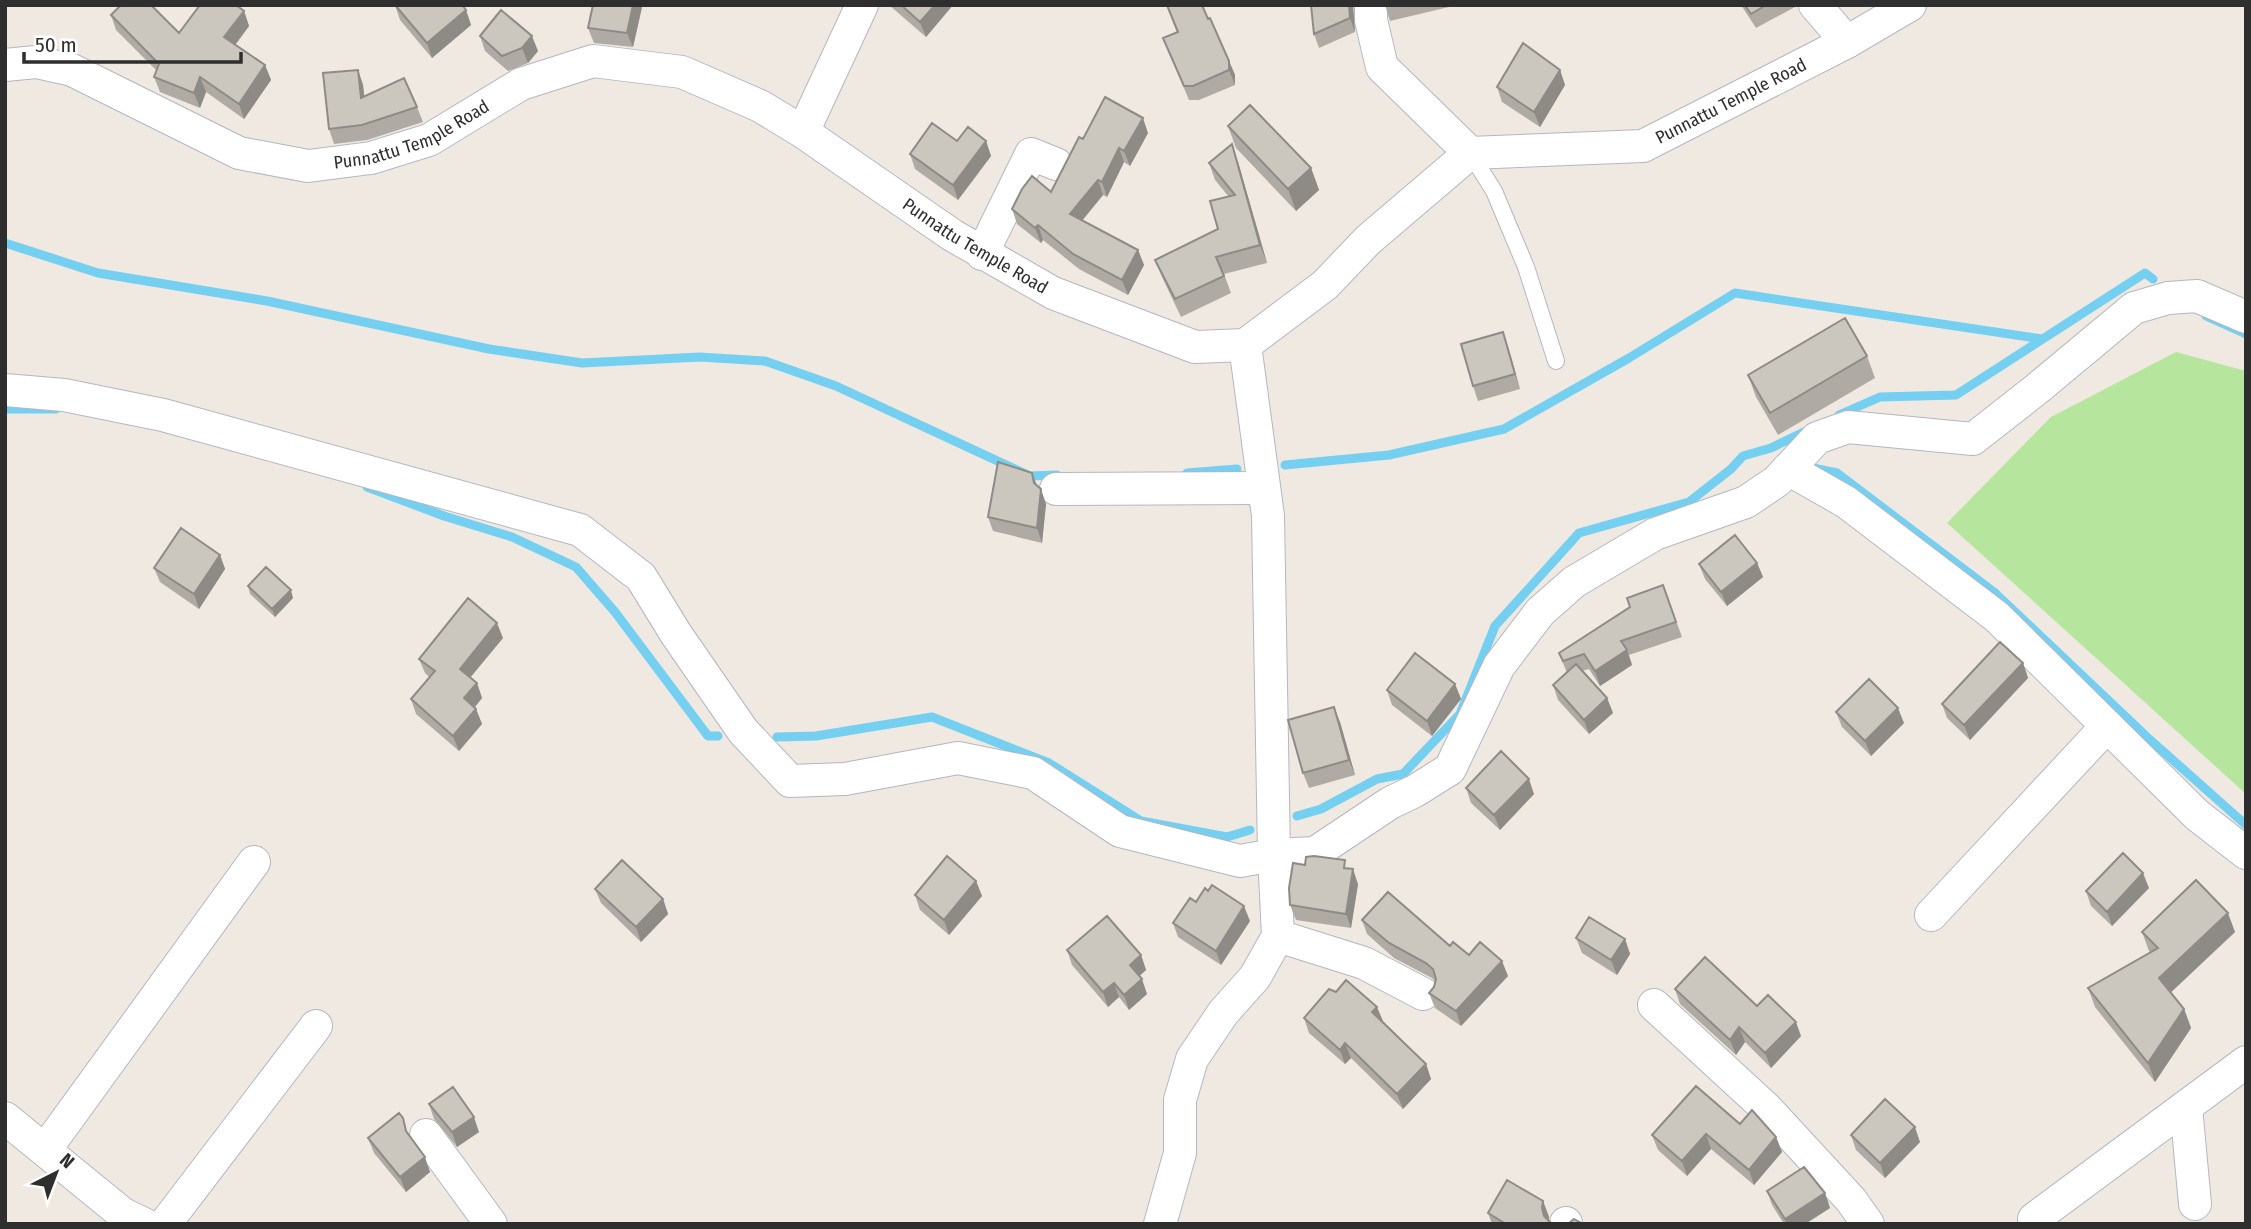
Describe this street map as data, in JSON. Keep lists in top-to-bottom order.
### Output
{
  "streets": {
    "street": ["Punnattu Temple Road"]
  },
  "scale_bar": "50 m",
  "north": "top right"
}
